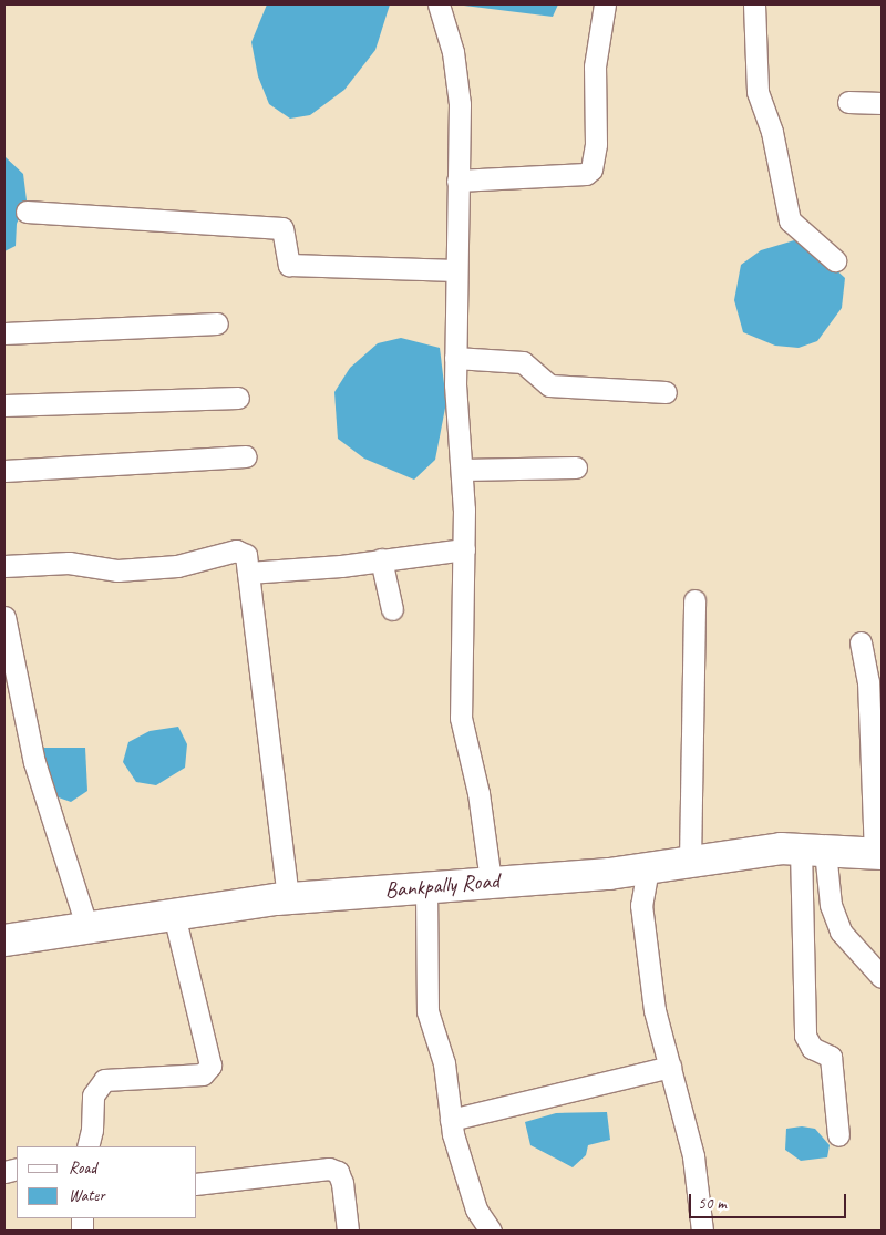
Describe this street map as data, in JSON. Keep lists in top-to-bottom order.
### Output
{
  "streets": {
    "street": ["Bankpally Road"]
  },
  "legend": ["Road", "Water"],
  "scale_bar": "50 m"
}
